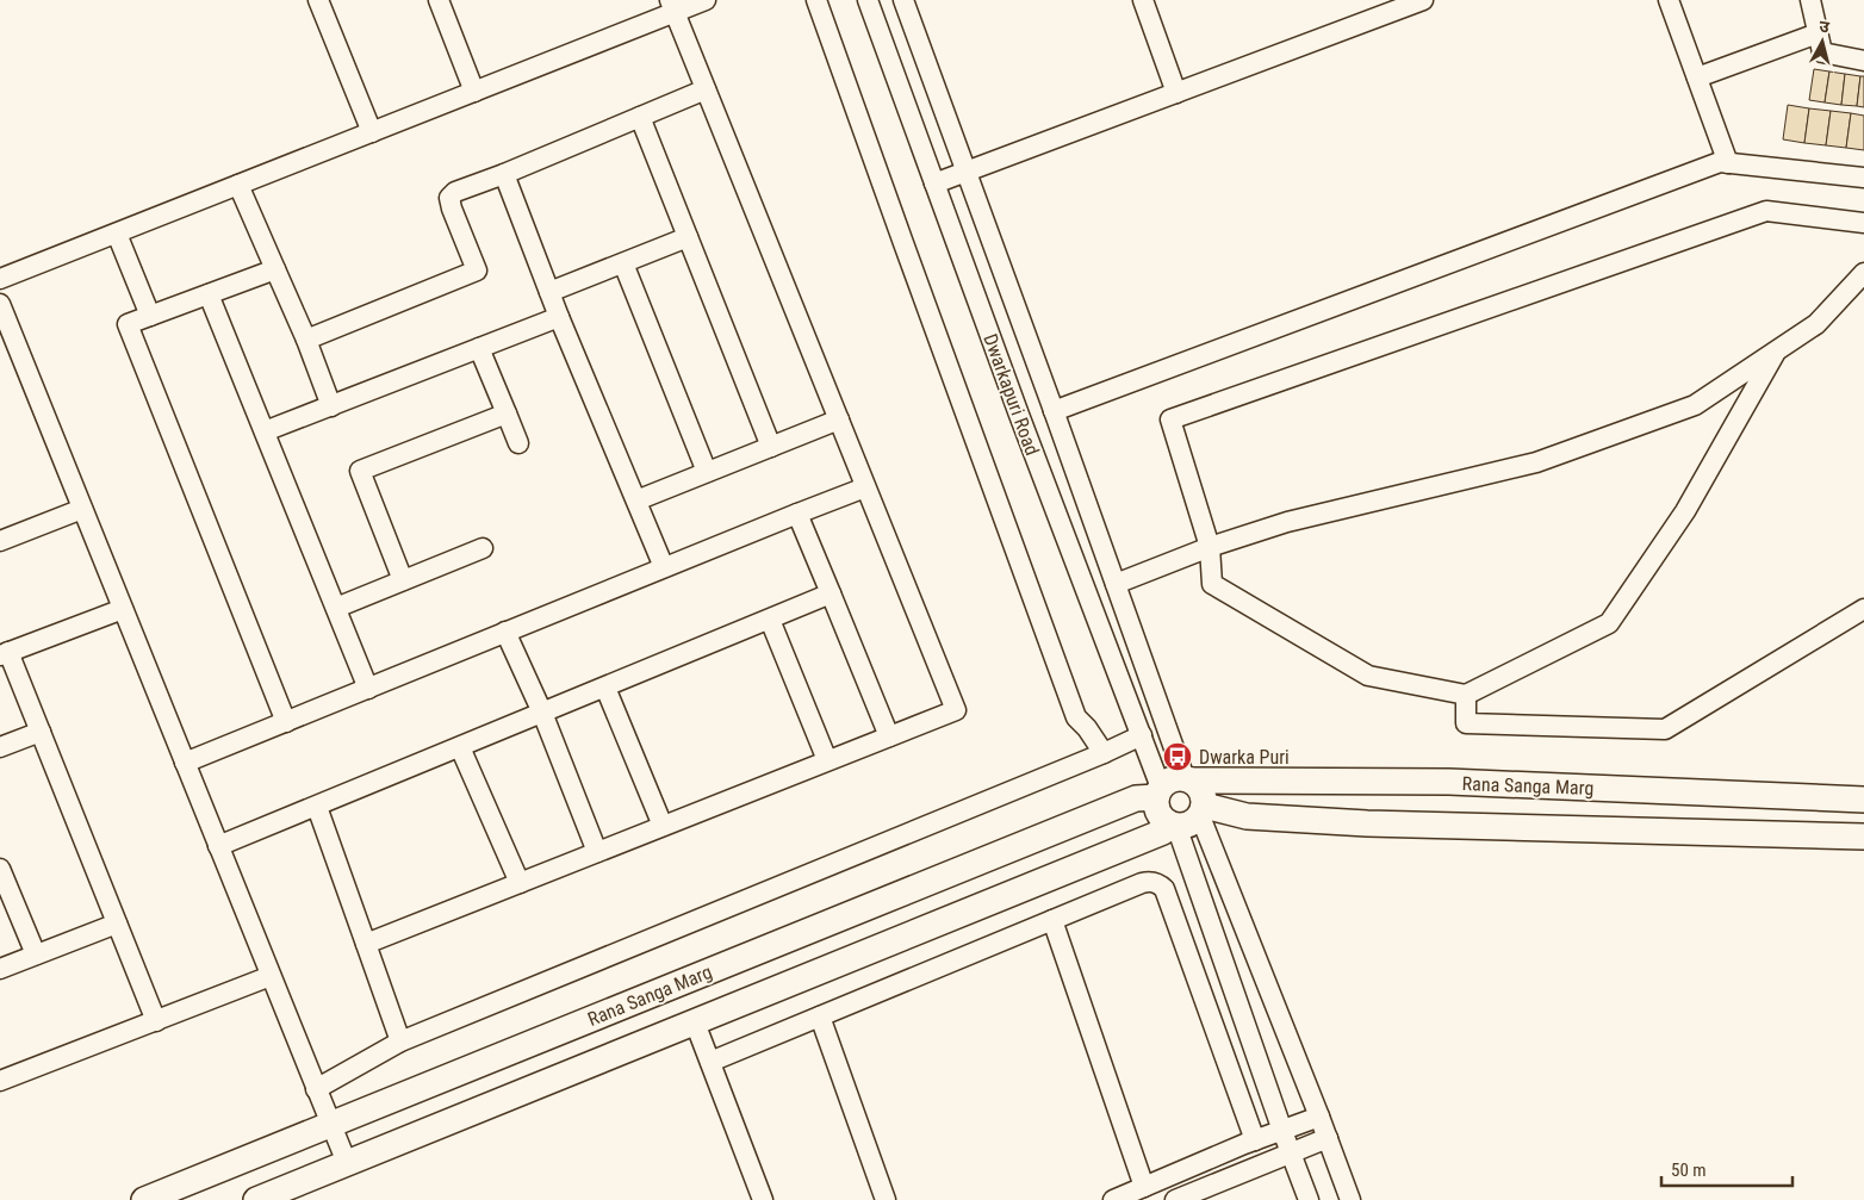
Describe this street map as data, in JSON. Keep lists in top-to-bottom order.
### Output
{
  "streets": {
    "main road": ["Rana Sanga Marg"],
    "street": ["Dwarkapuri Road"]
  },
  "crossings": [
    ["Dwarkapuri Road", "Rana Sanga Marg"]
  ],
  "places": {
    "bus stop": ["Dwarka Puri"]
  },
  "scale_bar": "50 m",
  "north": "top"
}
